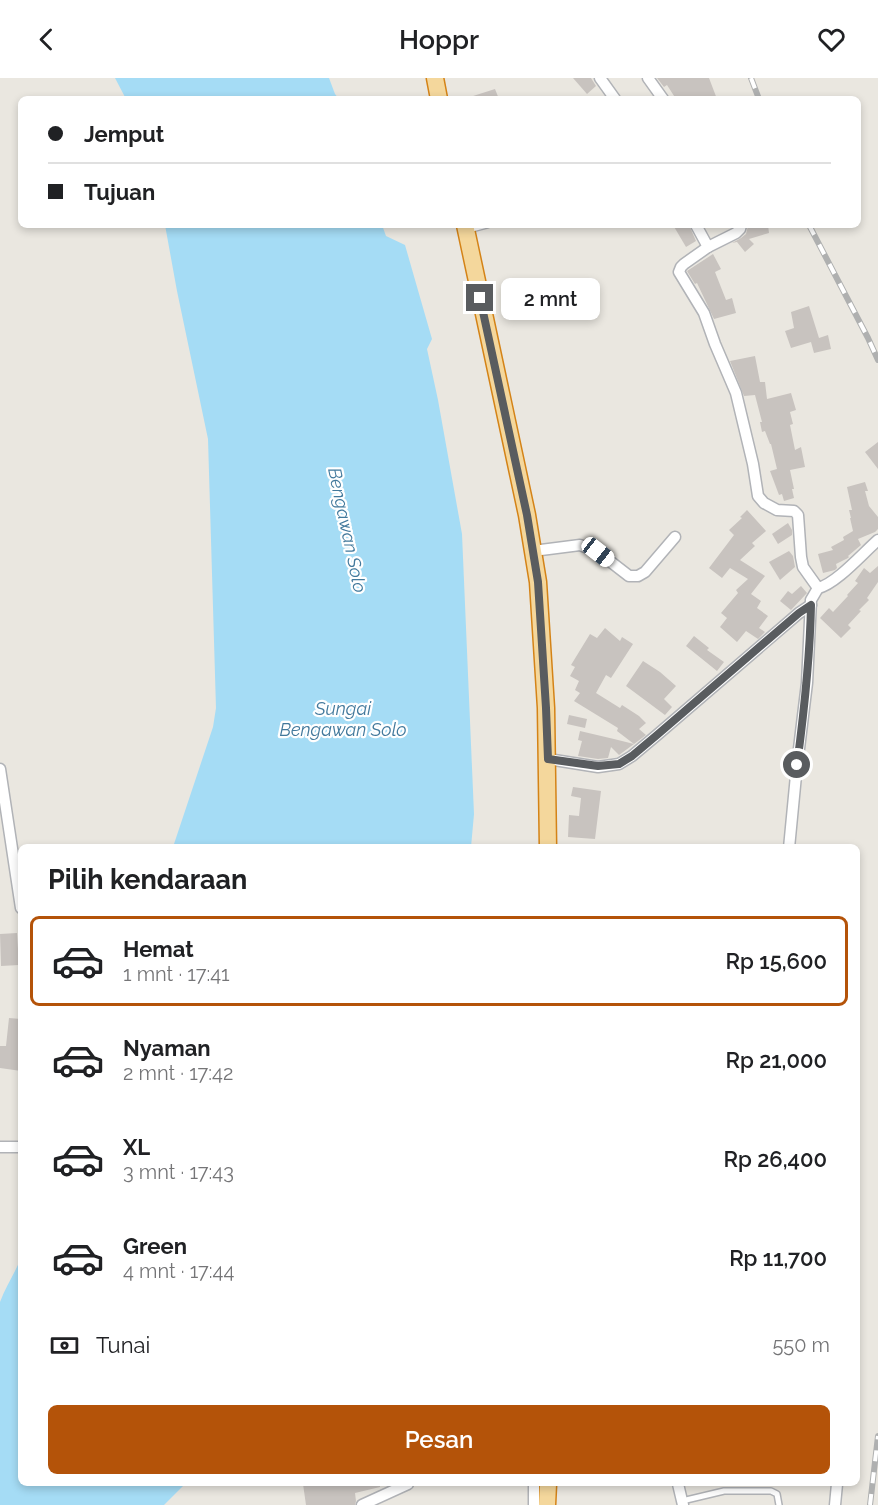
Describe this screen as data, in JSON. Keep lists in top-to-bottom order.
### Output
{
  "water": ["Bengawan Solo", "Sungai Bengawan Solo"],
  "page": {
    "header": "Hoppr",
    "banner": ["Jemput", "Tujuan"],
    "bubble": "2 mnt",
    "heading": "Pilih kendaraan",
    "list": [
      {
        "name": "Hemat",
        "note": "1 mnt · 17:41",
        "value": "Rp 15,600"
      },
      {
        "name": "Nyaman",
        "note": "2 mnt · 17:42",
        "value": "Rp 21,000"
      },
      {
        "name": "XL",
        "note": "3 mnt · 17:43",
        "value": "Rp 26,400"
      },
      {
        "name": "Green",
        "note": "4 mnt · 17:44",
        "value": "Rp 11,700"
      }
    ],
    "pay": ["Tunai", "550 m"],
    "buttons": "Pesan"
  }
}
